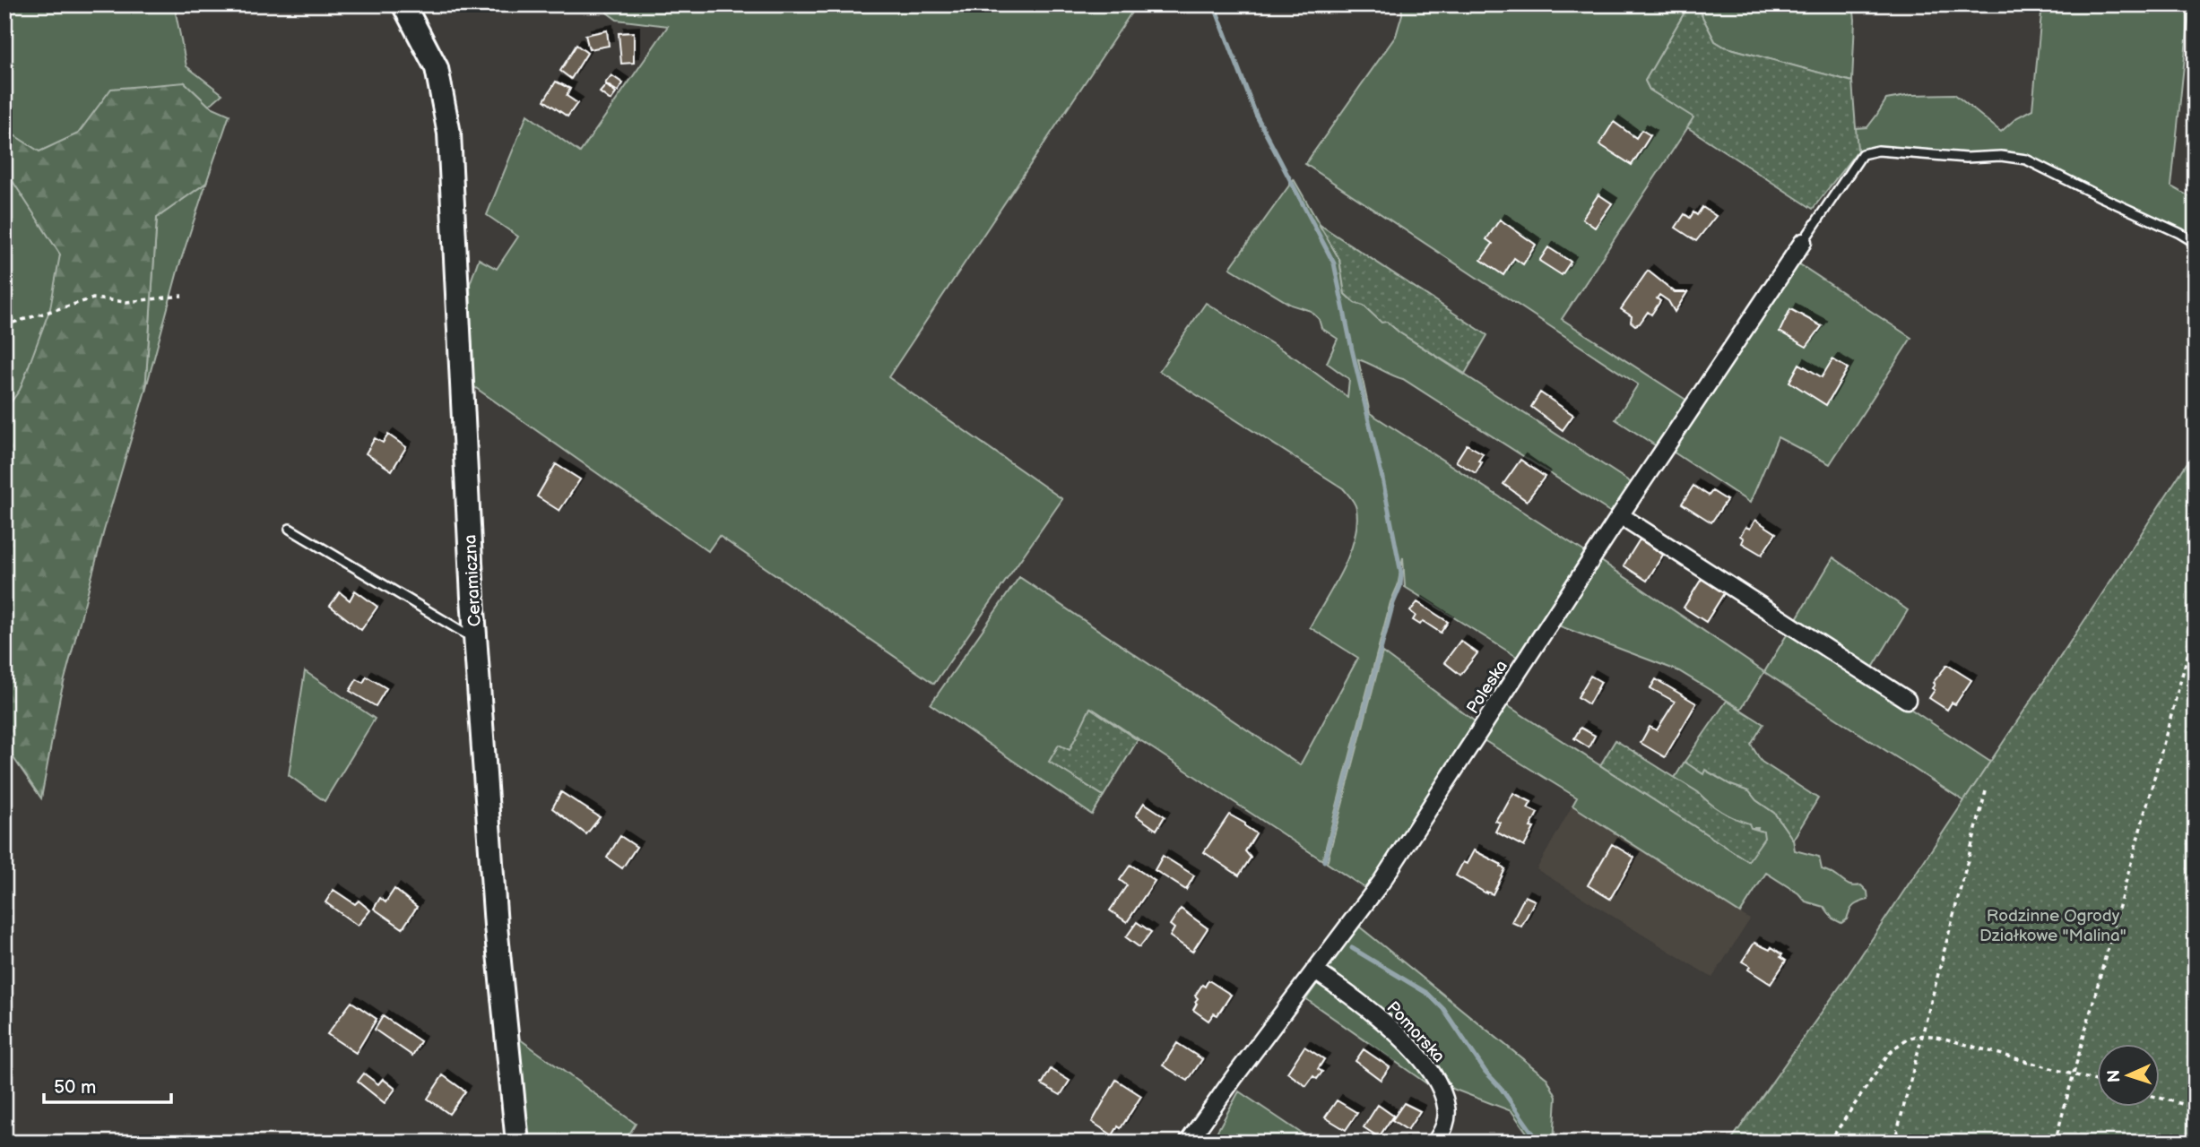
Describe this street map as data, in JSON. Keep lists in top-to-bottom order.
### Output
{
  "streets": {
    "street": ["Ceramiczna", "Poleska", "Pomorska"]
  },
  "crossings": [
    ["Poleska", "Pomorska"]
  ],
  "parks": ["Rodzinne Ogrody Działkowe \"Malina\""],
  "scale_bar": "50 m",
  "north": "left"
}
